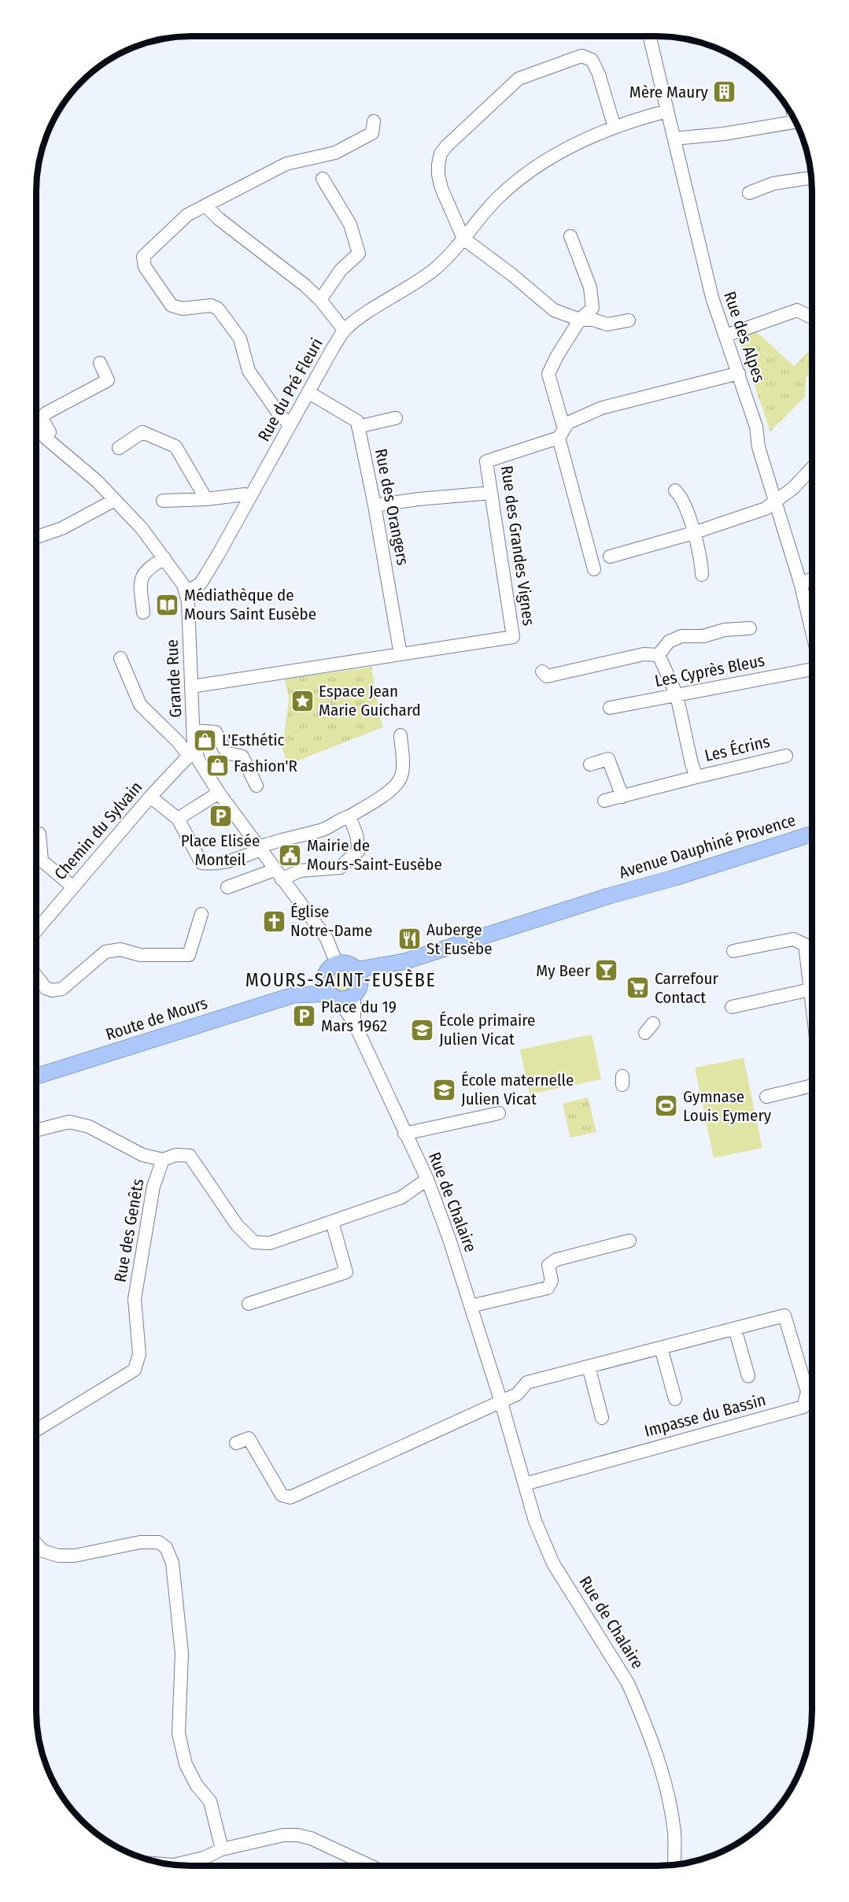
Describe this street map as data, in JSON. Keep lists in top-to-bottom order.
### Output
{
  "streets": {
    "main road": ["Avenue Dauphiné Provence", "Route de Mours"],
    "street": [
      "Rue des Alpes",
      "Rue du Pré Fleuri",
      "Rue des Orangers",
      "Rue des Grandes Vignes",
      "Les Cyprès Bleus",
      "Grande Rue",
      "Les Écrins",
      "Chemin du Sylvain",
      "Rue de Chalaire",
      "Rue des Genêts",
      "Impasse du Bassin"
    ]
  },
  "crossings": [
    ["Rue des Alpes", "Rue du Pré Fleuri"],
    ["Rue des Alpes", "Rue des Grandes Vignes"],
    ["Rue du Pré Fleuri", "Grande Rue"],
    ["Rue des Orangers", "Rue des Grandes Vignes"],
    ["Rue des Grandes Vignes", "Grande Rue"],
    ["Les Cyprès Bleus", "Les Écrins"],
    ["Grande Rue", "Chemin du Sylvain"],
    ["Grande Rue", "Avenue Dauphiné Provence"],
    ["Grande Rue", "Route de Mours"],
    ["Grande Rue", "Rue de Chalaire"],
    ["Avenue Dauphiné Provence", "Route de Mours"],
    ["Avenue Dauphiné Provence", "Rue de Chalaire"],
    ["Route de Mours", "Rue de Chalaire"],
    ["Rue de Chalaire", "Impasse du Bassin"]
  ],
  "districts": ["MOURS-SAINT-EUSÈBE"],
  "places": {
    "building": ["Mère Maury"],
    "library": ["Médiathèque de Mours Saint Eusèbe"],
    "place": ["Espace Jean Marie Guichard"],
    "shop": ["L'Esthétic", "Fashion'R"],
    "parking": ["Place Elisée Monteil", "Place du 19 Mars 1962"],
    "public building": ["Mairie de Mours-Saint-Eusèbe"],
    "church": ["Église Notre-Dame"],
    "restaurant": ["Auberge St Eusèbe"],
    "bar": ["My Beer"],
    "supermarket": ["Carrefour Contact"],
    "school or university": ["École primaire Julien Vicat", "École maternelle Julien Vicat"],
    "sports": ["Gymnase Louis Eymery"]
  }
}
